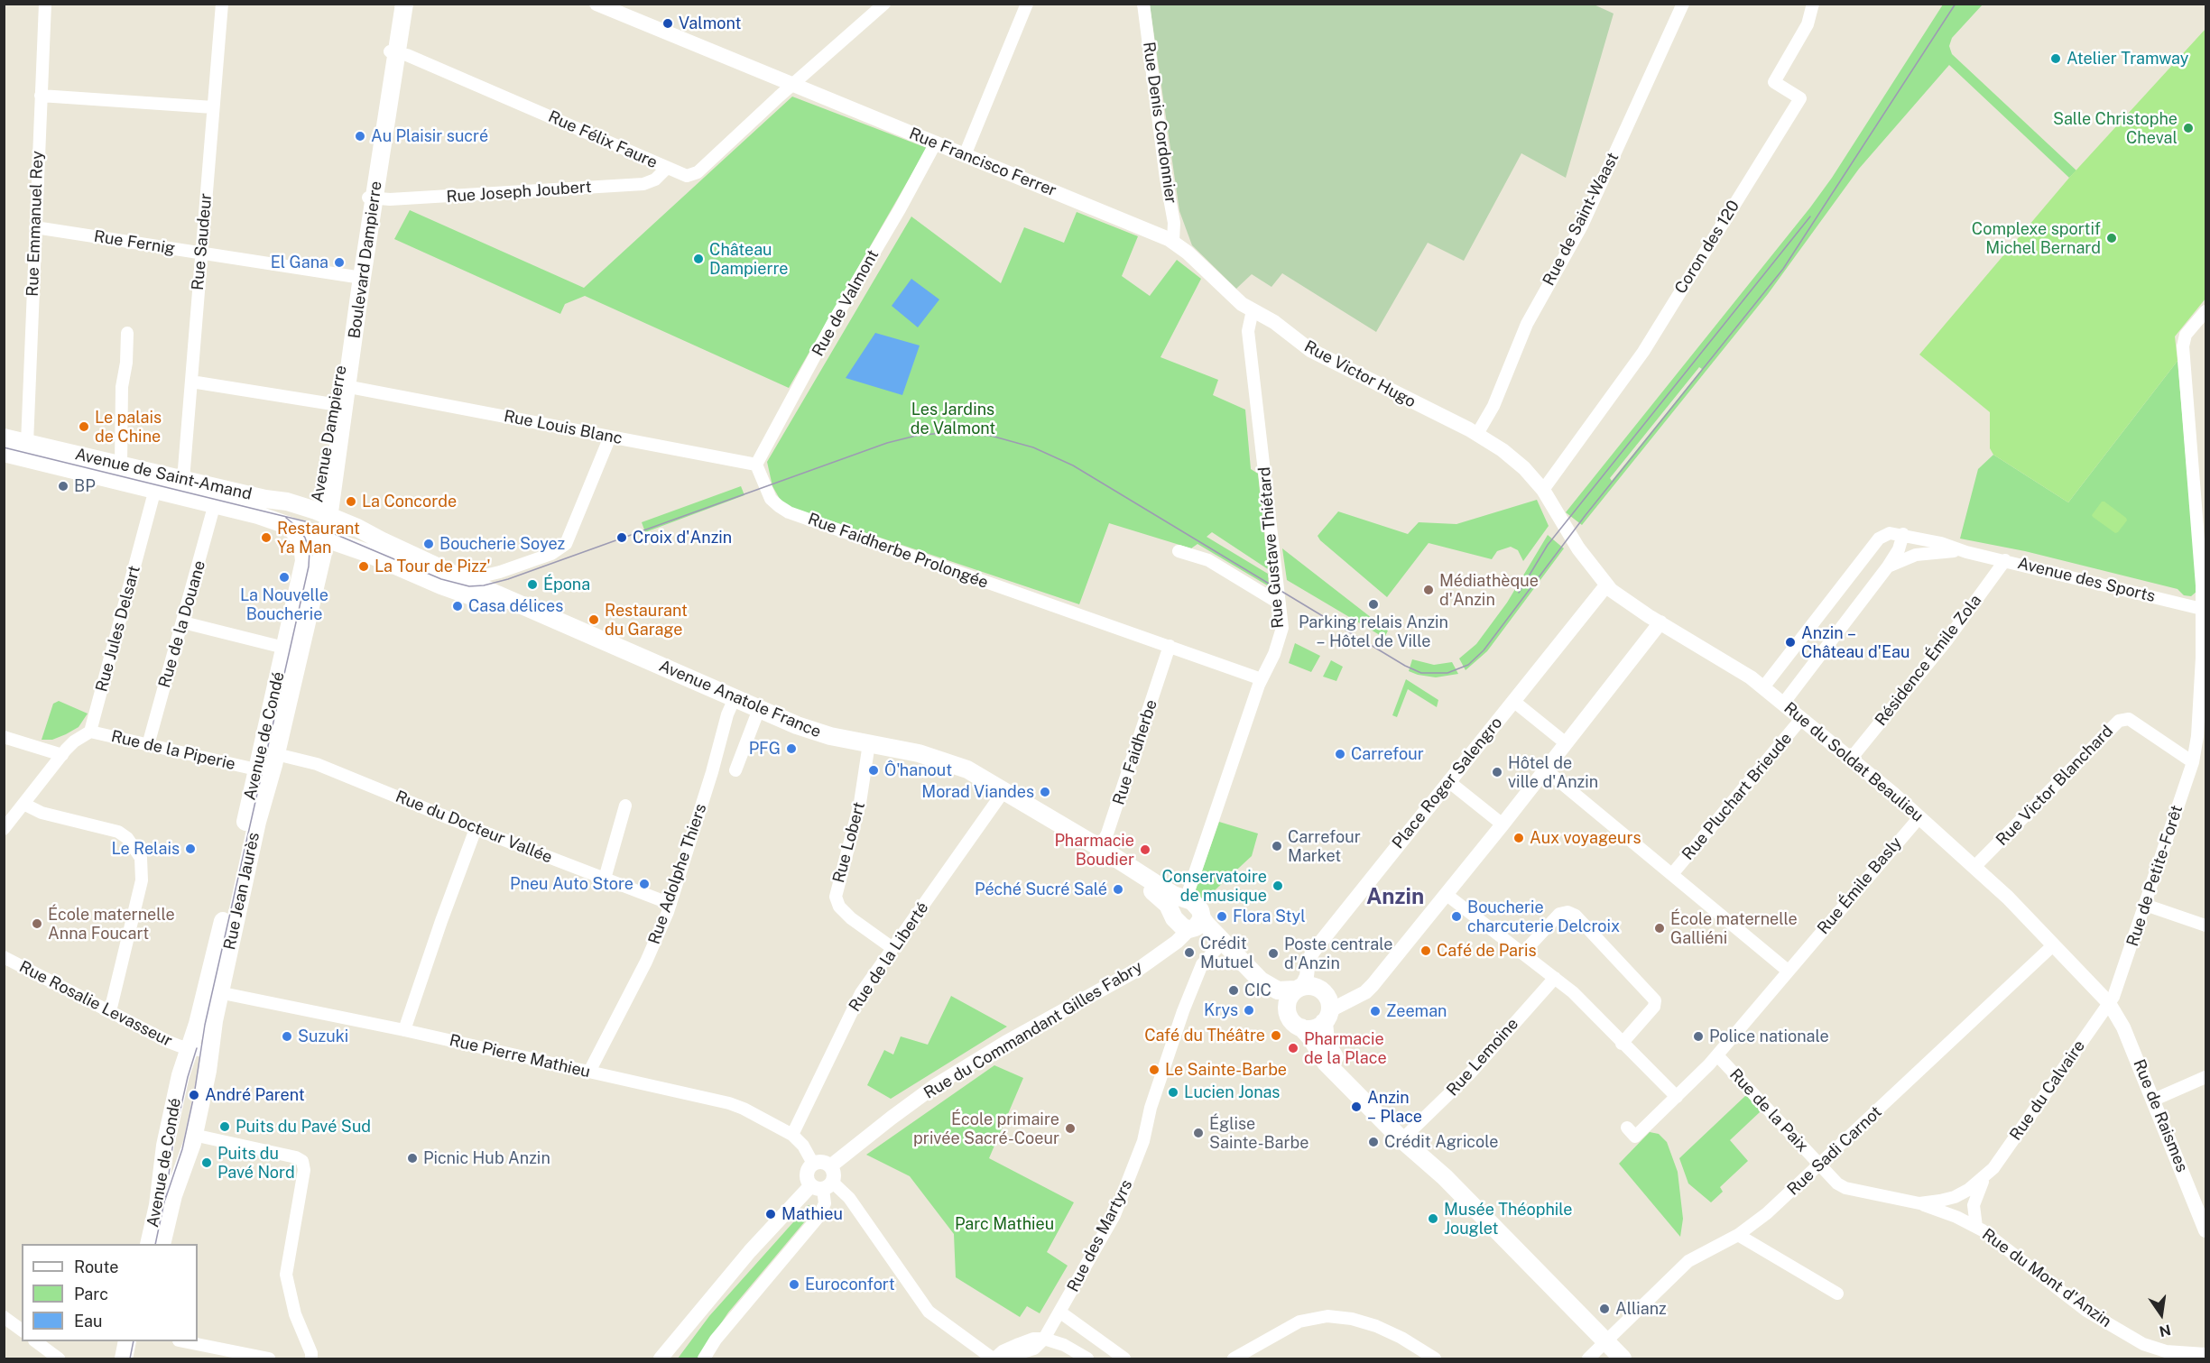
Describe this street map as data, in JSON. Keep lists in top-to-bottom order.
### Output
{
  "streets": {
    "main road": [
      "Boulevard Dampierre",
      "Avenue Dampierre",
      "Avenue de Saint-Amand",
      "Avenue Anatole France",
      "Avenue de Condé",
      "Rue Jean Jaurès"
    ],
    "street": [
      "Rue Denis Cordonnier",
      "Rue Félix Faure",
      "Rue Francisco Ferrer",
      "Rue Joseph Joubert",
      "Rue de Saint-Waast",
      "Rue Emmanuel Rey",
      "Rue Saudeur",
      "Rue Fernig",
      "Coron des 120",
      "Rue de Valmont",
      "Rue Victor Hugo",
      "Rue Louis Blanc",
      "Rue Gustave Thiétard",
      "Rue Faidherbe Prolongée",
      "Avenue des Sports",
      "Rue de la Douane",
      "Rue Jules Delsart",
      "Résidence Émile Zola",
      "Rue de la Piperie",
      "Rue Faidherbe",
      "Rue du Soldat Beaulieu",
      "Place Roger Salengro",
      "Rue Victor Blanchard",
      "Rue Pluchart Brieude",
      "Rue du Docteur Vallée",
      "Rue Lobert",
      "Rue Adolphe Thiers",
      "Rue de Petite-Forêt",
      "Rue Émile Basly",
      "Rue de la Liberté",
      "Rue Rosalie Levasseur",
      "Rue du Commandant Gilles Fabry",
      "Rue Pierre Mathieu",
      "Rue Lemoine",
      "Rue du Calvaire",
      "Rue de la Paix",
      "Rue de Raismes",
      "Rue Sadi Carnot",
      "Rue des Martyrs",
      "Rue du Mont d'Anzin"
    ]
  },
  "crossings": [
    ["Rue Denis Cordonnier", "Rue Francisco Ferrer"],
    ["Rue Denis Cordonnier", "Rue Victor Hugo"],
    ["Rue Félix Faure", "Rue Francisco Ferrer"],
    ["Rue Félix Faure", "Rue Joseph Joubert"],
    ["Rue Félix Faure", "Boulevard Dampierre"],
    ["Rue Francisco Ferrer", "Rue de Valmont"],
    ["Rue Francisco Ferrer", "Rue Victor Hugo"],
    ["Rue Joseph Joubert", "Boulevard Dampierre"],
    ["Rue de Saint-Waast", "Rue Victor Hugo"],
    ["Rue Emmanuel Rey", "Rue Fernig"],
    ["Rue Emmanuel Rey", "Avenue de Saint-Amand"],
    ["Rue Saudeur", "Rue Fernig"],
    ["Rue Saudeur", "Avenue de Saint-Amand"],
    ["Rue Fernig", "Boulevard Dampierre"],
    ["Coron des 120", "Rue Victor Hugo"],
    ["Boulevard Dampierre", "Rue Louis Blanc"],
    ["Boulevard Dampierre", "Avenue Dampierre"],
    ["Rue de Valmont", "Rue Louis Blanc"],
    ["Rue de Valmont", "Rue Faidherbe Prolongée"],
    ["Rue Victor Hugo", "Rue Gustave Thiétard"],
    ["Rue Victor Hugo", "Rue du Soldat Beaulieu"],
    ["Rue Louis Blanc", "Rue Faidherbe Prolongée"],
    ["Avenue Dampierre", "Avenue de Saint-Amand"],
    ["Avenue Dampierre", "Avenue Anatole France"],
    ["Avenue Dampierre", "Avenue de Condé"],
    ["Avenue Dampierre", "Rue Jean Jaurès"],
    ["Avenue de Saint-Amand", "Rue de la Douane"],
    ["Avenue de Saint-Amand", "Rue Jules Delsart"],
    ["Avenue de Saint-Amand", "Avenue Anatole France"],
    ["Avenue de Saint-Amand", "Avenue de Condé"],
    ["Avenue de Saint-Amand", "Rue Jean Jaurès"],
    ["Rue Gustave Thiétard", "Avenue Anatole France"],
    ["Rue Gustave Thiétard", "Rue du Commandant Gilles Fabry"],
    ["Rue Faidherbe Prolongée", "Rue Faidherbe"],
    ["Avenue des Sports", "Résidence Émile Zola"],
    ["Avenue des Sports", "Rue du Soldat Beaulieu"],
    ["Avenue des Sports", "Rue de Petite-Forêt"],
    ["Rue de la Douane", "Rue de la Piperie"],
    ["Rue Jules Delsart", "Rue de la Piperie"],
    ["Résidence Émile Zola", "Rue du Soldat Beaulieu"],
    ["Avenue Anatole France", "Avenue de Condé"],
    ["Avenue Anatole France", "Rue Faidherbe"],
    ["Avenue Anatole France", "Place Roger Salengro"],
    ["Avenue Anatole France", "Rue Lobert"],
    ["Avenue Anatole France", "Rue Adolphe Thiers"],
    ["Avenue Anatole France", "Rue Jean Jaurès"],
    ["Avenue Anatole France", "Rue de la Liberté"],
    ["Avenue Anatole France", "Rue du Commandant Gilles Fabry"],
    ["Avenue Anatole France", "Rue des Martyrs"],
    ["Avenue de Condé", "Rue de la Piperie"],
    ["Avenue de Condé", "Rue Jean Jaurès"],
    ["Avenue de Condé", "Rue Rosalie Levasseur"],
    ["Avenue de Condé", "Rue Pierre Mathieu"],
    ["Rue du Soldat Beaulieu", "Place Roger Salengro"],
    ["Rue du Soldat Beaulieu", "Rue Victor Blanchard"],
    ["Rue du Soldat Beaulieu", "Rue Pluchart Brieude"],
    ["Rue du Soldat Beaulieu", "Rue de Petite-Forêt"],
    ["Rue du Soldat Beaulieu", "Rue Émile Basly"],
    ["Rue du Soldat Beaulieu", "Rue du Calvaire"],
    ["Rue du Soldat Beaulieu", "Rue de Raismes"],
    ["Rue du Soldat Beaulieu", "Rue Sadi Carnot"],
    ["Rue Victor Blanchard", "Rue de Petite-Forêt"],
    ["Rue du Docteur Vallée", "Rue Adolphe Thiers"],
    ["Rue du Docteur Vallée", "Rue Jean Jaurès"],
    ["Rue Lobert", "Rue de la Liberté"],
    ["Rue Adolphe Thiers", "Rue Pierre Mathieu"],
    ["Rue de Petite-Forêt", "Rue du Calvaire"],
    ["Rue de Petite-Forêt", "Rue de Raismes"],
    ["Rue Émile Basly", "Rue de la Paix"],
    ["Rue Jean Jaurès", "Rue Pierre Mathieu"],
    ["Rue de la Liberté", "Rue Pierre Mathieu"],
    ["Rue du Commandant Gilles Fabry", "Rue Pierre Mathieu"],
    ["Rue du Calvaire", "Rue de la Paix"],
    ["Rue du Calvaire", "Rue de Raismes"],
    ["Rue du Calvaire", "Rue Sadi Carnot"],
    ["Rue du Calvaire", "Rue du Mont d'Anzin"],
    ["Rue de la Paix", "Rue Sadi Carnot"]
  ],
  "districts": ["Anzin"],
  "parks": ["Les Jardins de Valmont", "Parc Mathieu"],
  "places": [
    "Valmont",
    "Atelier Tramway",
    "Salle Christophe Cheval",
    "Au Plaisir sucré",
    "Complexe sportif Michel Bernard",
    "Château Dampierre",
    "El Gana",
    "Le palais de Chine",
    "BP",
    "La Concorde",
    "Restaurant Ya Man",
    "Croix d'Anzin",
    "Boucherie Soyez",
    "La Tour de Pizz'",
    "La Nouvelle Boucherie",
    "Épona",
    "Médiathèque d'Anzin",
    "Parking relais Anzin – Hôtel de Ville",
    "Casa délices",
    "Restaurant du Garage",
    "Anzin – Château d'Eau",
    "PFG",
    "Carrefour",
    "Ô'hanout",
    "Hôtel de ville d'Anzin",
    "Morad Viandes",
    "Aux voyageurs",
    "Carrefour Market",
    "Le Relais",
    "Pharmacie Boudier",
    "Pneu Auto Store",
    "Conservatoire de musique",
    "Péché Sucré Salé",
    "Flora Styl",
    "Boucherie charcuterie Delcroix",
    "École maternelle Anna Foucart",
    "École maternelle Galliéni",
    "Café de Paris",
    "Crédit Mutuel",
    "Poste centrale d'Anzin",
    "CIC",
    "Krys",
    "Zeeman",
    "Café du Théâtre",
    "Suzuki",
    "Police nationale",
    "Pharmacie de la Place",
    "Le Sainte-Barbe",
    "Lucien Jonas",
    "André Parent",
    "Anzin – Place",
    "Puits du Pavé Sud",
    "École primaire privée Sacré-Coeur",
    "Église Sainte-Barbe",
    "Crédit Agricole",
    "Picnic Hub Anzin",
    "Puits du Pavé Nord",
    "Mathieu",
    "Musée Théophile Jouglet",
    "Euroconfort",
    "Allianz"
  ],
  "legend": ["Route", "Parc", "Eau"],
  "north": "bottom"
}
